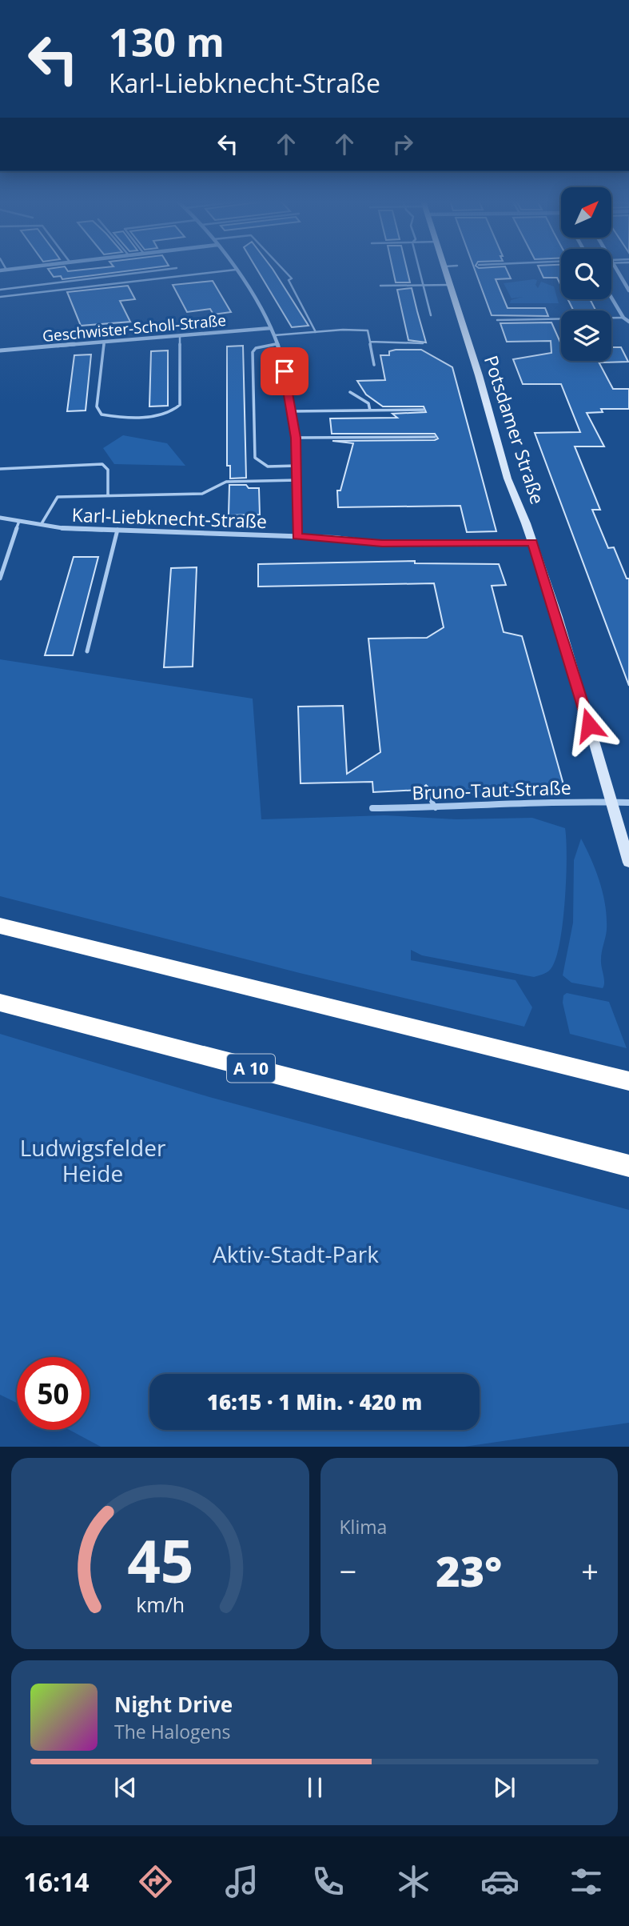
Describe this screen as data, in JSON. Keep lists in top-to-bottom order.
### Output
{
  "streets": {
    "highway": ["A 10"],
    "main road": ["Potsdamer Straße"],
    "street": ["Geschwister-Scholl-Straße", "Karl-Liebknecht-Straße", "Bruno-Taut-Straße"]
  },
  "crossings": [
    ["Potsdamer Straße", "Karl-Liebknecht-Straße"],
    ["Potsdamer Straße", "Bruno-Taut-Straße"]
  ],
  "parks": ["Ludwigsfelder Heide", "Aktiv-Stadt-Park"],
  "north": "top right",
  "page": {
    "turn": ["130 m", "Karl-Liebknecht-Straße"],
    "limit": "50",
    "trip": "16:15 · 1 Min. · 420 m",
    "tile": "Klima",
    "heat": ["−", "23°", "+"],
    "song": ["Night Drive", "The Halogens"],
    "tabs": "16:14",
    "gauge": ["45", "km/h"]
  }
}
